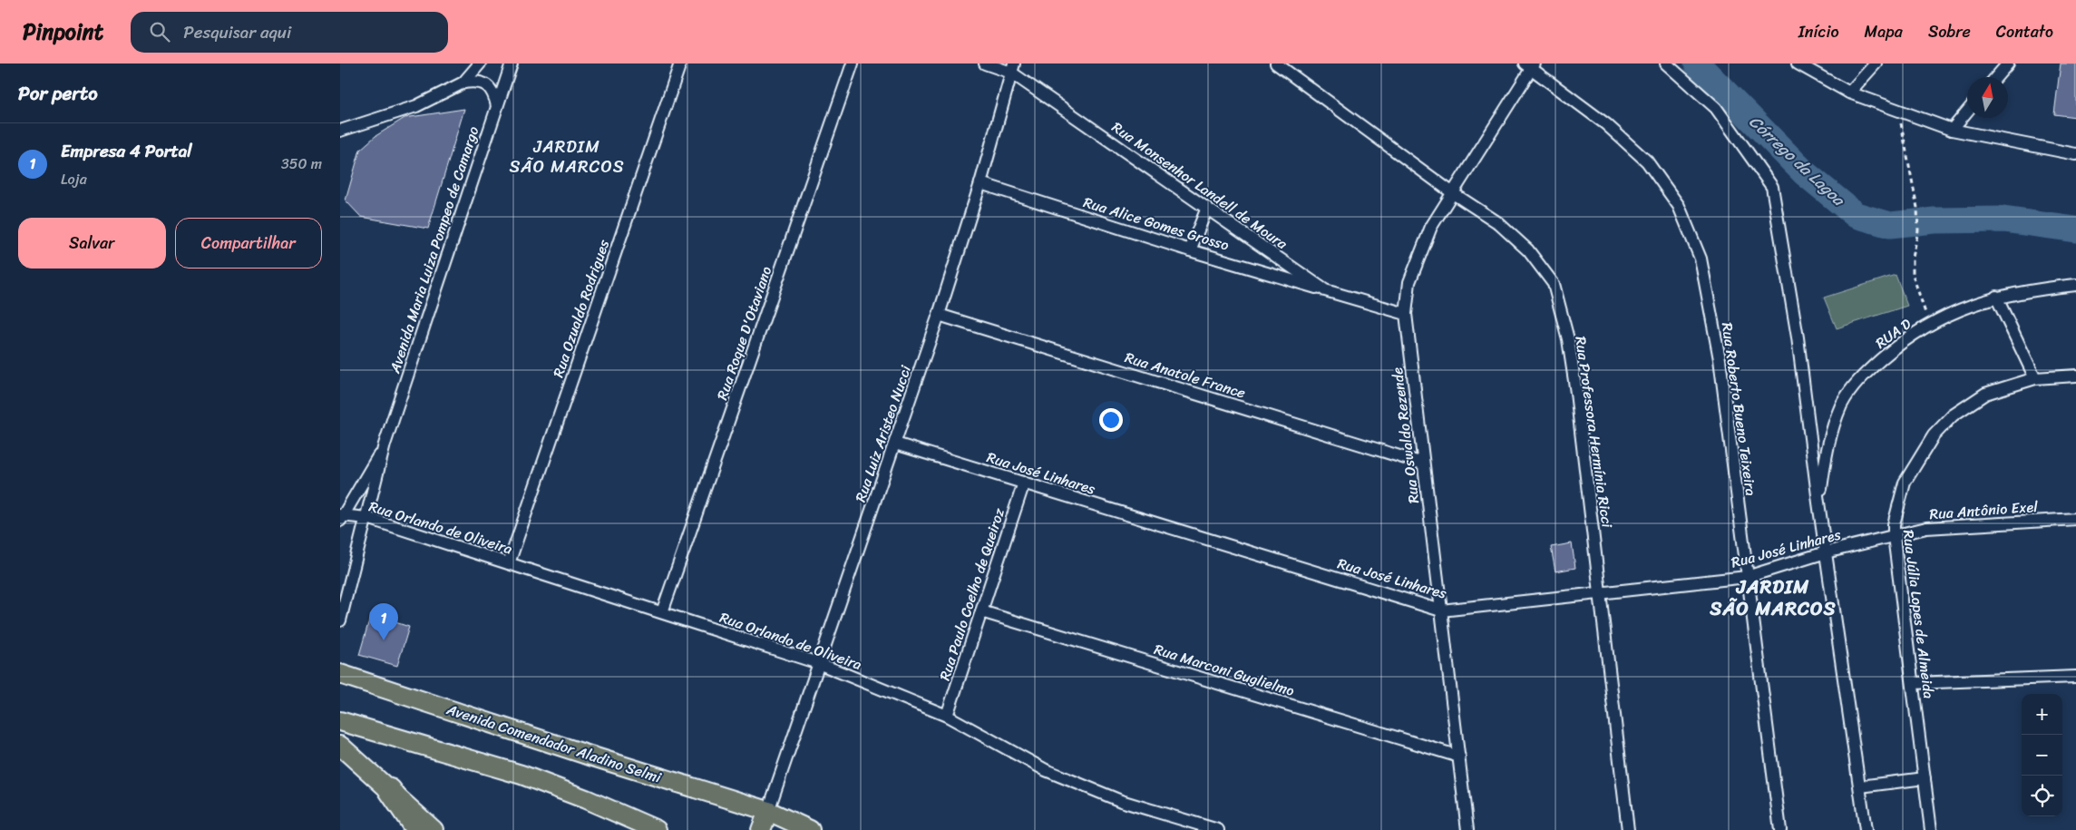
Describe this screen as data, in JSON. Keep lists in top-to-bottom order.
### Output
{
  "streets": {
    "main road": ["Avenida Comendador Aladino Selmi"],
    "street": [
      "Rua Monsenhor Landell de Moura",
      "Rua Alice Gomes Grosso",
      "Avenida Maria Luiza Pompeo de Camargo",
      "Rua Ozualdo Rodrigues",
      "Rua Roque D'Otaviano",
      "RUA D",
      "Rua Anatole France",
      "Rua Roberto Bueno Teixeira",
      "Rua Professora Hermínia Ricci",
      "Rua Luiz Aristeo Nucci",
      "Rua Oswaldo Rezende",
      "Rua José Linhares",
      "Rua Antônio Exel",
      "Rua Orlando de Oliveira",
      "Rua Paulo Coelho de Queiroz",
      "Rua Júlia Lopes de Almeida",
      "Rua Marconi Guglielmo"
    ]
  },
  "crossings": [
    ["Rua Monsenhor Landell de Moura", "Rua Alice Gomes Grosso"],
    ["Rua Monsenhor Landell de Moura", "Rua Luiz Aristeo Nucci"],
    ["Rua Monsenhor Landell de Moura", "Rua Oswaldo Rezende"],
    ["Rua Alice Gomes Grosso", "Rua Luiz Aristeo Nucci"],
    ["Avenida Maria Luiza Pompeo de Camargo", "Rua Orlando de Oliveira"],
    ["Rua Ozualdo Rodrigues", "Rua Orlando de Oliveira"],
    ["Rua Roque D'Otaviano", "Rua Orlando de Oliveira"],
    ["Rua Anatole France", "Rua Luiz Aristeo Nucci"],
    ["Rua Anatole France", "Rua Oswaldo Rezende"],
    ["Rua Roberto Bueno Teixeira", "Rua Oswaldo Rezende"],
    ["Rua Roberto Bueno Teixeira", "Rua José Linhares"],
    ["Rua Professora Hermínia Ricci", "Rua Oswaldo Rezende"],
    ["Rua Professora Hermínia Ricci", "Rua José Linhares"],
    ["Rua Luiz Aristeo Nucci", "Rua José Linhares"],
    ["Rua Luiz Aristeo Nucci", "Rua Orlando de Oliveira"],
    ["Rua Luiz Aristeo Nucci", "Avenida Comendador Aladino Selmi"],
    ["Rua Oswaldo Rezende", "Rua José Linhares"],
    ["Rua Oswaldo Rezende", "Rua Marconi Guglielmo"],
    ["Rua José Linhares", "Rua Antônio Exel"],
    ["Rua José Linhares", "Rua Paulo Coelho de Queiroz"],
    ["Rua José Linhares", "Rua Júlia Lopes de Almeida"],
    ["Rua Antônio Exel", "Rua Júlia Lopes de Almeida"],
    ["Rua Orlando de Oliveira", "Rua Paulo Coelho de Queiroz"],
    ["Rua Paulo Coelho de Queiroz", "Rua Marconi Guglielmo"]
  ],
  "districts": ["JARDIM SÃO MARCOS", "JARDIM SÃO MARCOS"],
  "water": ["Córrego da Lagoa"],
  "north": "top",
  "page": {
    "header": "Pinpoint",
    "search": "Pesquisar aqui",
    "nav": [
      "Início",
      "Mapa",
      "Sobre",
      "Contato"
    ],
    "heading": "Por perto",
    "list": [
      {
        "mark": "1",
        "name": "Empresa 4 Portal",
        "note": "Loja",
        "value": "350 m"
      }
    ],
    "buttons": ["Salvar", "Compartilhar"],
    "pins": "1",
    "map_buttons": ["+", "−"]
  }
}
